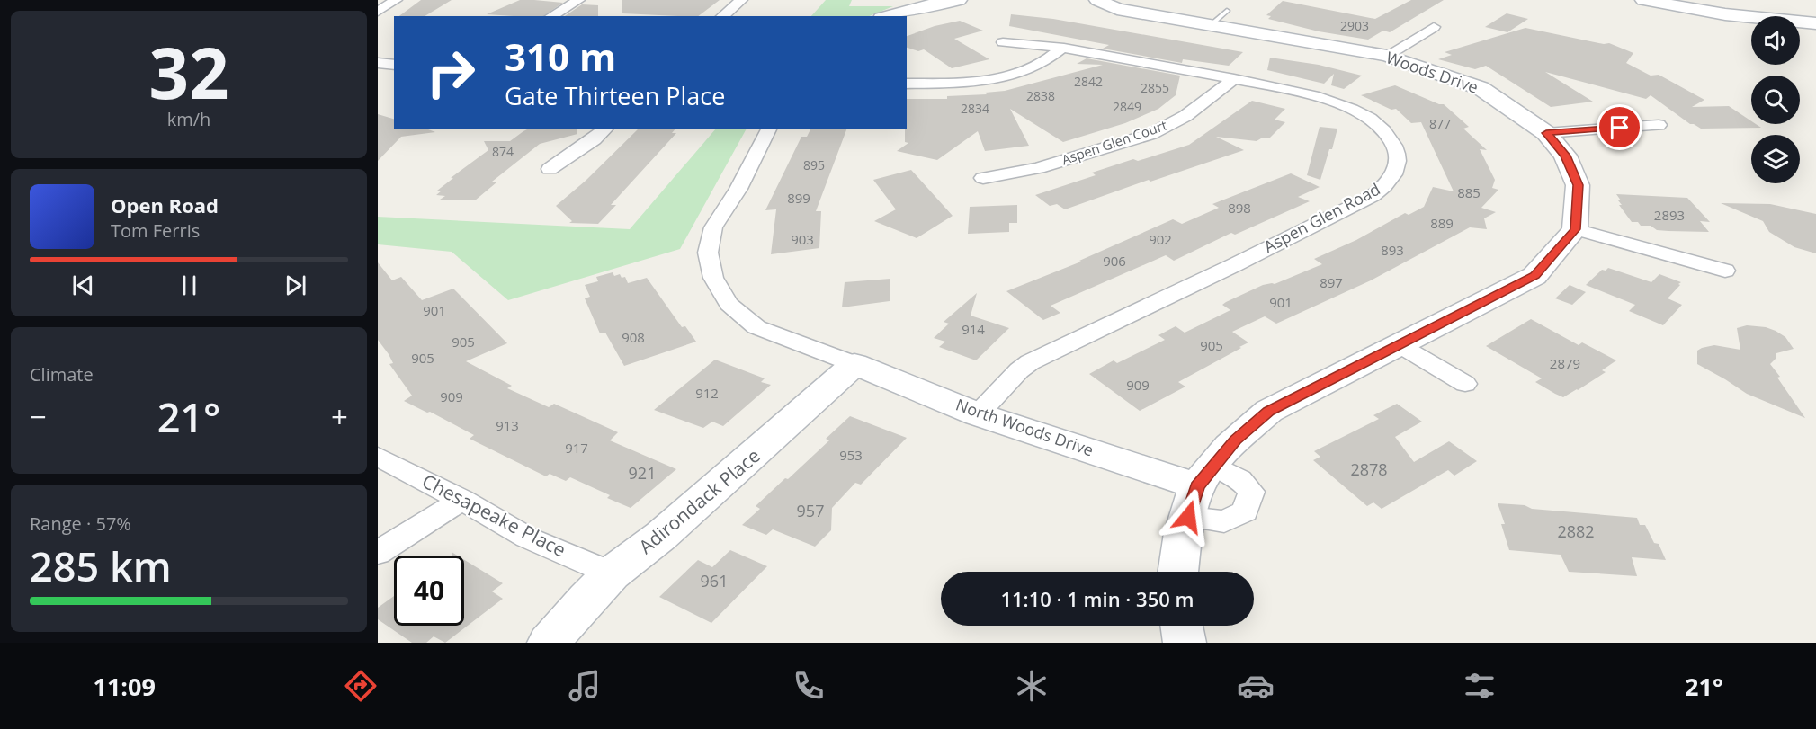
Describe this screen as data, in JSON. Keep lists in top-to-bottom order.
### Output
{
  "streets": {
    "street": [
      "Woods Drive",
      "Aspen Glen Court",
      "Aspen Glen Road",
      "North Woods Drive",
      "Adirondack Place",
      "Chesapeake Place"
    ]
  },
  "crossings": [
    ["Aspen Glen Court", "Aspen Glen Road"],
    ["Aspen Glen Road", "North Woods Drive"],
    ["North Woods Drive", "Adirondack Place"],
    ["Adirondack Place", "Chesapeake Place"]
  ],
  "house_numbers": [
    "2903",
    "2842",
    "2855",
    "2838",
    "2849",
    "2834",
    "877",
    "874",
    "895",
    "885",
    "899",
    "898",
    "2893",
    "889",
    "903",
    "902",
    "893",
    "906",
    "897",
    "901",
    "901",
    "914",
    "908",
    "905",
    "905",
    "905",
    "2879",
    "909",
    "912",
    "909",
    "913",
    "917",
    "953",
    "2878",
    "921",
    "957",
    "2882",
    "961"
  ],
  "page": {
    "tile": [
      ["32", "km/h"],
      "Climate",
      ["Range · 57%", "285 km"]
    ],
    "turn": ["310 m", "Gate Thirteen Place"],
    "song": ["Open Road", "Tom Ferris"],
    "heat": ["−", "21°", "+"],
    "limit": "40",
    "trip": "11:10 · 1 min · 350 m",
    "tabs": ["11:09", "21°"]
  }
}
